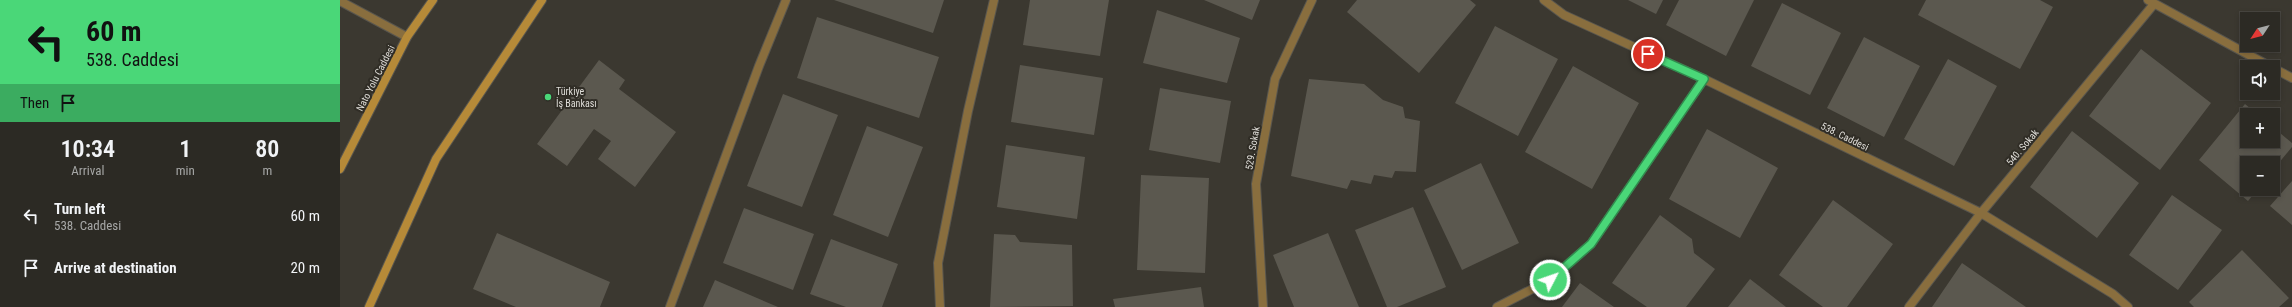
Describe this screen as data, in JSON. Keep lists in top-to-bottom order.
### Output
{
  "streets": {
    "main road": ["Nato Yolu Caddesi"],
    "street": ["538. Caddesi", "540. Sokak", "529. Sokak"]
  },
  "crossings": [
    ["538. Caddesi", "540. Sokak"]
  ],
  "places": ["Türkiye İş Bankası"],
  "north": "bottom left",
  "page": {
    "turn": ["60 m", "538. Caddesi"],
    "map_buttons": ["+", "−"],
    "then": "Then",
    "eta": [
      "10:34",
      "Arrival",
      "1",
      "min",
      "80",
      "m"
    ],
    "list": [
      {
        "name": "Turn left",
        "note": "538. Caddesi",
        "value": "60 m"
      },
      {
        "name": "Arrive at destination",
        "value": "20 m"
      }
    ]
  }
}
